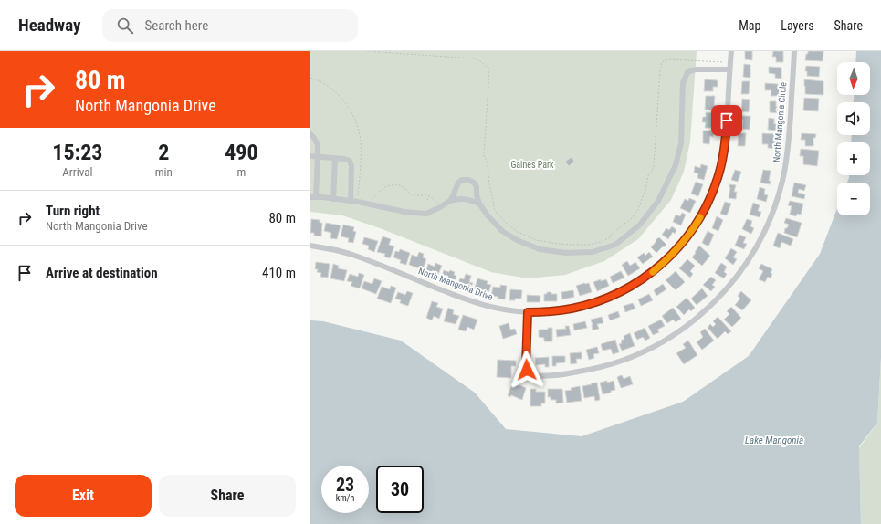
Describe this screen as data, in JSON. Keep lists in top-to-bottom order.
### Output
{
  "streets": {
    "street": ["North Mangonia Circle", "North Mangonia Drive"]
  },
  "crossings": [
    ["North Mangonia Circle", "North Mangonia Drive"]
  ],
  "water": ["Lake Mangonia"],
  "parks": ["Gaines Park"],
  "north": "bottom",
  "page": {
    "header": "Headway",
    "search": "Search here",
    "nav": ["Map", "Layers", "Share"],
    "turn": ["80 m", "North Mangonia Drive"],
    "map_buttons": ["+", "−"],
    "eta": [
      "15:23",
      "Arrival",
      "2",
      "min",
      "490",
      "m"
    ],
    "list": [
      {
        "name": "Turn right",
        "note": "North Mangonia Drive",
        "value": "80 m"
      },
      {
        "name": "Arrive at destination",
        "value": "410 m"
      }
    ],
    "speed": "23 km/h",
    "limit": "30",
    "buttons": ["Exit", "Share"]
  }
}
